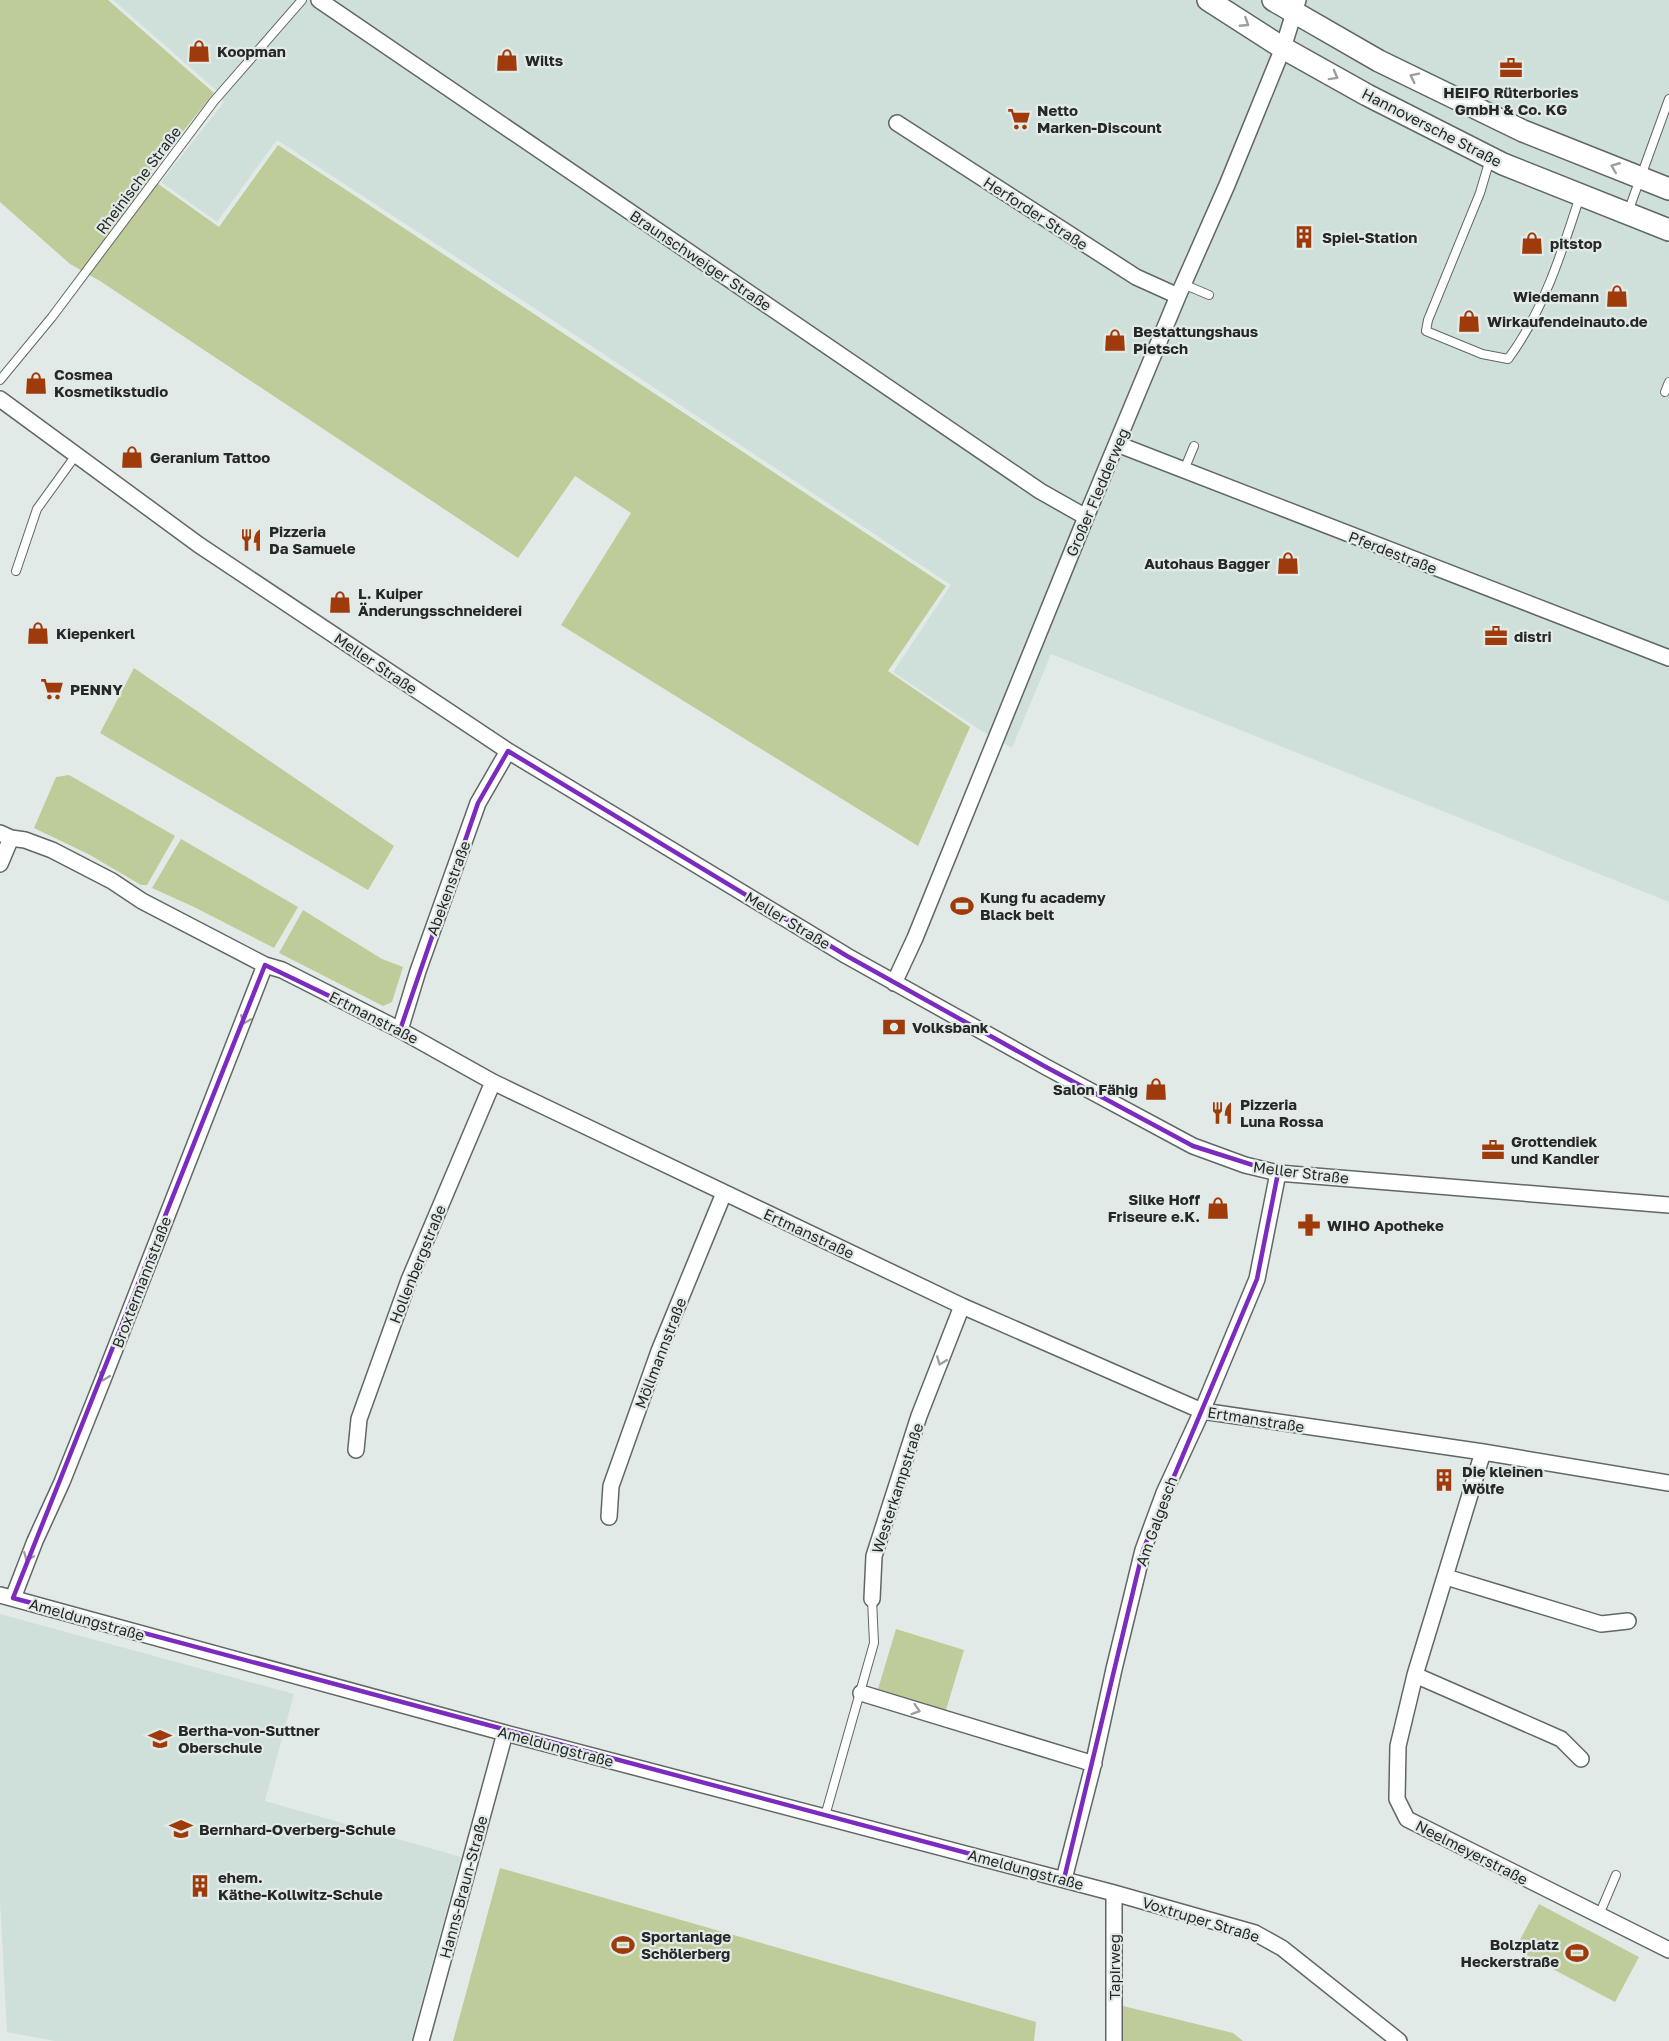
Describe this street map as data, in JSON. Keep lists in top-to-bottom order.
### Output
{
  "streets": {
    "main road": ["Hannoversche Straße"],
    "street": [
      "Herforder Straße",
      "Braunschweiger Straße",
      "Großer Fledderweg",
      "Pferdestraße",
      "Meller Straße",
      "Abekenstraße",
      "Ertmanstraße",
      "Hollenbergstraße",
      "Broxtermannstraße",
      "Möllmannstraße",
      "Westerkampstraße",
      "Am Galgesch",
      "Ameldungstraße",
      "Neelmeyerstraße",
      "Hanns-Braun-Straße",
      "Voxtruper Straße",
      "Tapirweg"
    ],
    "lane": ["Rheinische Straße"]
  },
  "crossings": [
    ["Hannoversche Straße", "Großer Fledderweg"],
    ["Herforder Straße", "Großer Fledderweg"],
    ["Braunschweiger Straße", "Großer Fledderweg"],
    ["Großer Fledderweg", "Pferdestraße"],
    ["Großer Fledderweg", "Meller Straße"],
    ["Meller Straße", "Abekenstraße"],
    ["Meller Straße", "Am Galgesch"],
    ["Abekenstraße", "Ertmanstraße"],
    ["Ertmanstraße", "Hollenbergstraße"],
    ["Ertmanstraße", "Broxtermannstraße"],
    ["Ertmanstraße", "Möllmannstraße"],
    ["Ertmanstraße", "Westerkampstraße"],
    ["Ertmanstraße", "Am Galgesch"],
    ["Ertmanstraße", "Neelmeyerstraße"],
    ["Broxtermannstraße", "Ameldungstraße"],
    ["Westerkampstraße", "Ameldungstraße"],
    ["Am Galgesch", "Ameldungstraße"],
    ["Ameldungstraße", "Hanns-Braun-Straße"],
    ["Ameldungstraße", "Voxtruper Straße"],
    ["Ameldungstraße", "Tapirweg"],
    ["Voxtruper Straße", "Tapirweg"]
  ],
  "one_way": ["Broxtermannstraße", "Westerkampstraße"],
  "places": {
    "shop": [
      "Koopman",
      "Wilts",
      "pitstop",
      "Wiedemann",
      "Wirkaufendeinauto.de",
      "Bestattungshaus Pietsch",
      "Cosmea Kosmetikstudio",
      "Geranium Tattoo",
      "Autohaus Bagger",
      "L. Kuiper Änderungsschneiderei",
      "Kiepenkerl",
      "Salon Fähig",
      "Silke Hoff Friseure e.K."
    ],
    "office": ["HEIFO Rüterbories GmbH & Co. KG", "distri", "Grottendiek und Kandler"],
    "supermarket": ["Netto Marken-Discount", "PENNY"],
    "building": ["Spiel-Station", "Die kleinen Wölfe", "ehem. Käthe-Kollwitz-Schule"],
    "restaurant": ["Pizzeria Da Samuele", "Pizzeria Luna Rossa"],
    "sports": ["Kung fu academy Black belt", "Sportanlage Schölerberg", "Bolzplatz Heckerstraße"],
    "bank": ["Volksbank"],
    "pharmacy": ["WIHO Apotheke"],
    "school or university": ["Bertha-von-Suttner Oberschule", "Bernhard-Overberg-Schule"]
  }
}
